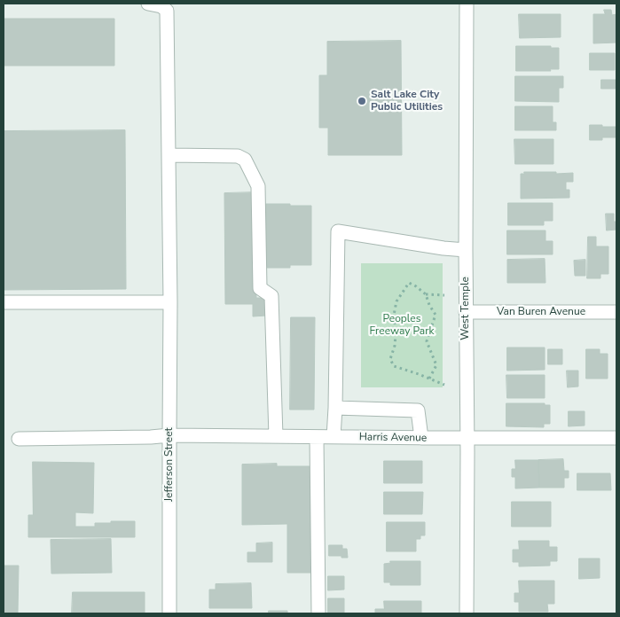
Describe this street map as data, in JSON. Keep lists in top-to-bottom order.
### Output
{
  "streets": {
    "street": [
      "West Temple",
      "Van Buren Avenue",
      "Harris Avenue",
      "Jefferson Street"
    ]
  },
  "crossings": [
    ["West Temple", "Van Buren Avenue"],
    ["West Temple", "Harris Avenue"],
    ["Harris Avenue", "Jefferson Street"]
  ],
  "parks": ["Peoples Freeway Park"],
  "places": ["Salt Lake City Public Utilities"]
}
